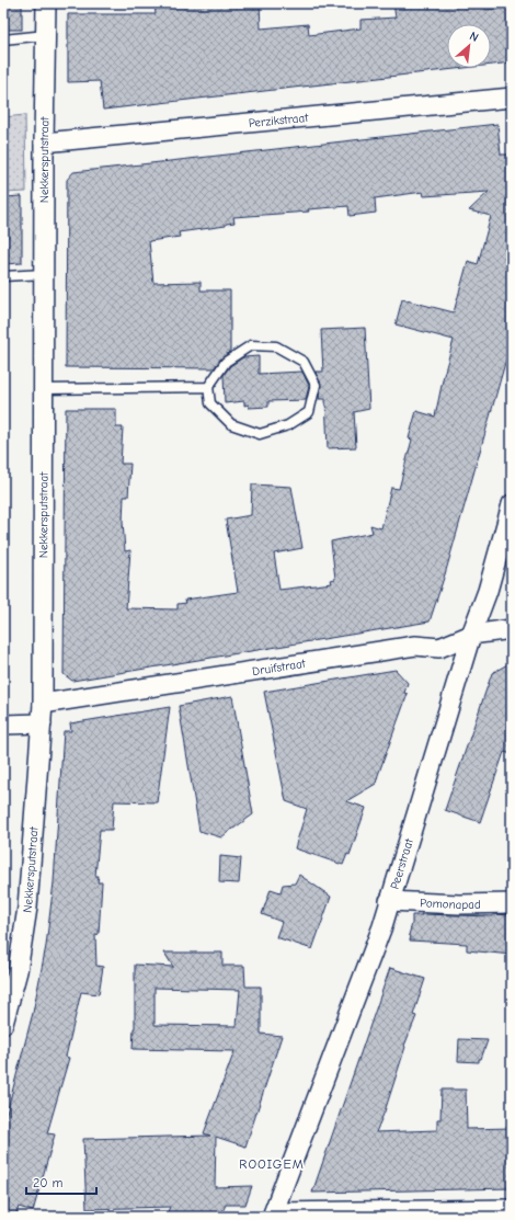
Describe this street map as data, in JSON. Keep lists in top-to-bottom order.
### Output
{
  "streets": {
    "street": [
      "Perzikstraat",
      "Nekkersputstraat",
      "Druifstraat",
      "Peerstraat",
      "Pomonapad"
    ]
  },
  "crossings": [
    ["Perzikstraat", "Nekkersputstraat"],
    ["Nekkersputstraat", "Druifstraat"],
    ["Druifstraat", "Peerstraat"],
    ["Peerstraat", "Pomonapad"]
  ],
  "districts": ["ROOIGEM"],
  "scale_bar": "20 m",
  "north": "top right"
}
